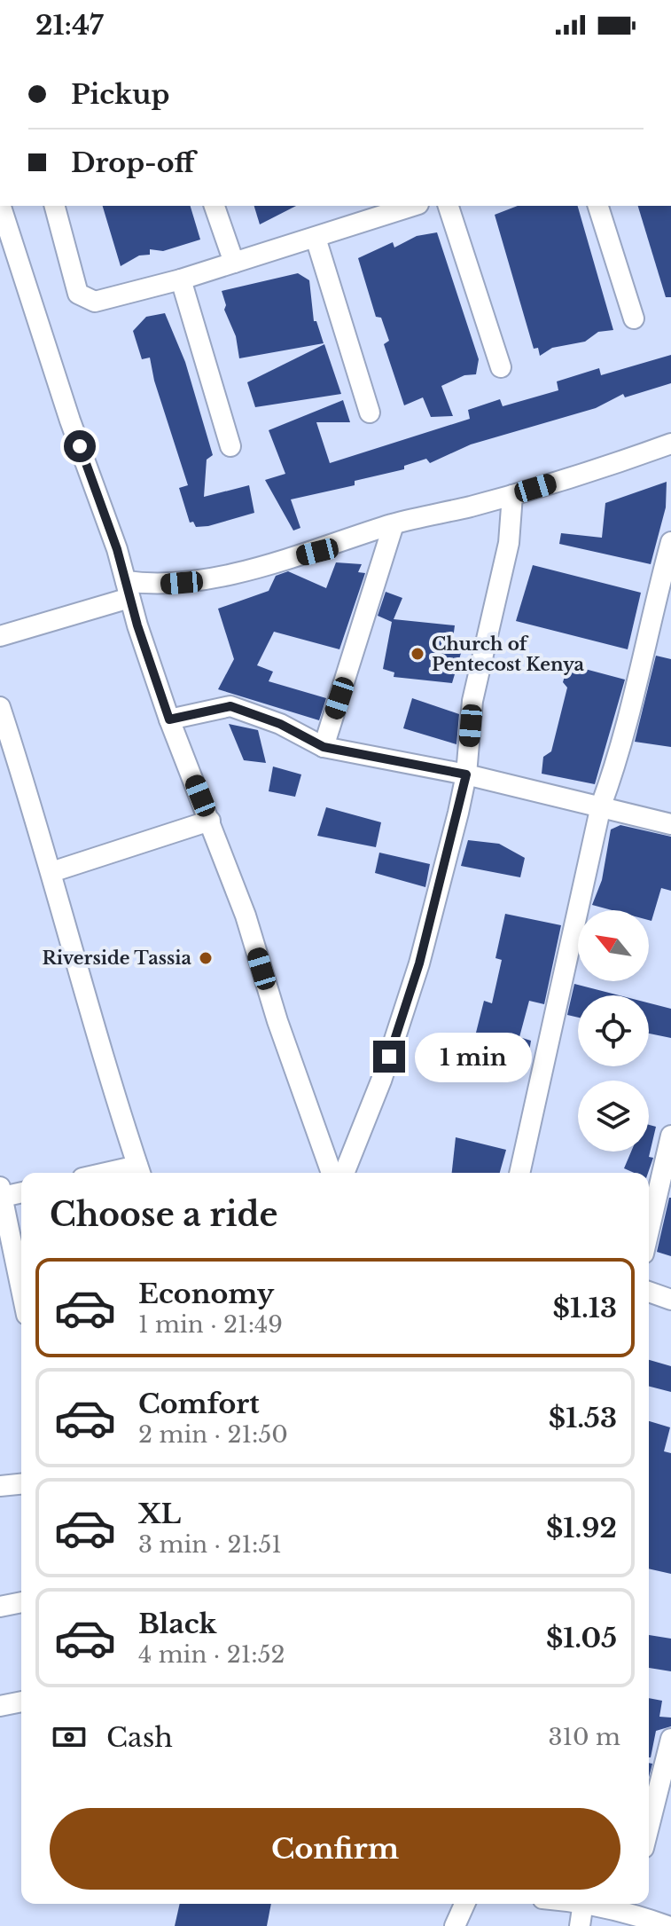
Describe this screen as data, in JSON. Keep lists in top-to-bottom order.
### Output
{
  "places": ["Church of Pentecost Kenya", "Riverside Tassia"],
  "north": "top left",
  "page": {
    "status": "21:47",
    "banner": ["Pickup", "Drop-off"],
    "bubble": "1 min",
    "heading": "Choose a ride",
    "list": [
      {
        "name": "Economy",
        "note": "1 min · 21:49",
        "value": "$1.13"
      },
      {
        "name": "Comfort",
        "note": "2 min · 21:50",
        "value": "$1.53"
      },
      {
        "name": "XL",
        "note": "3 min · 21:51",
        "value": "$1.92"
      },
      {
        "name": "Black",
        "note": "4 min · 21:52",
        "value": "$1.05"
      }
    ],
    "pay": ["Cash", "310 m"],
    "buttons": "Confirm"
  }
}
